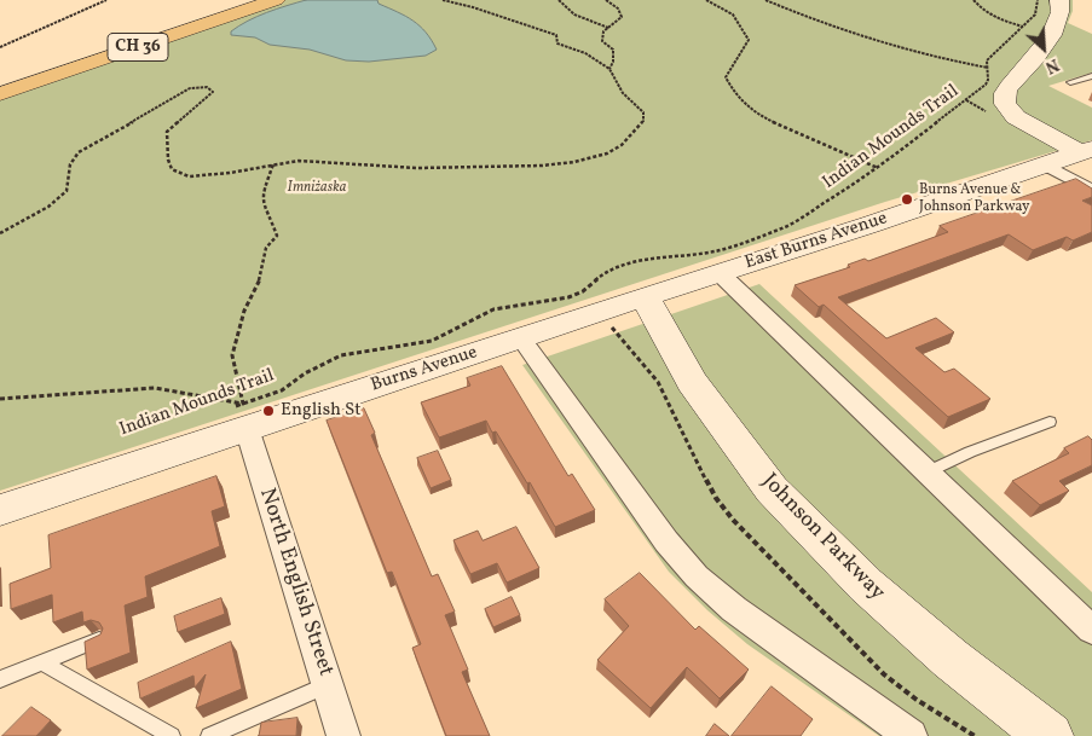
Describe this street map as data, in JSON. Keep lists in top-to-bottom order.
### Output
{
  "streets": {
    "highway": ["CH 36"],
    "street": [
      "East Burns Avenue",
      "Burns Avenue",
      "Johnson Parkway",
      "North English Street"
    ],
    "path": ["Indian Mounds Trail"]
  },
  "crossings": [
    ["Indian Mounds Trail", "Burns Avenue"],
    ["Indian Mounds Trail", "North English Street"],
    ["East Burns Avenue", "Burns Avenue"],
    ["East Burns Avenue", "Johnson Parkway"],
    ["Burns Avenue", "Johnson Parkway"],
    ["Burns Avenue", "North English Street"]
  ],
  "parks": ["Imniżaska"],
  "places": ["Burns Avenue & Johnson Parkway", "English St"],
  "north": "bottom right"
}
